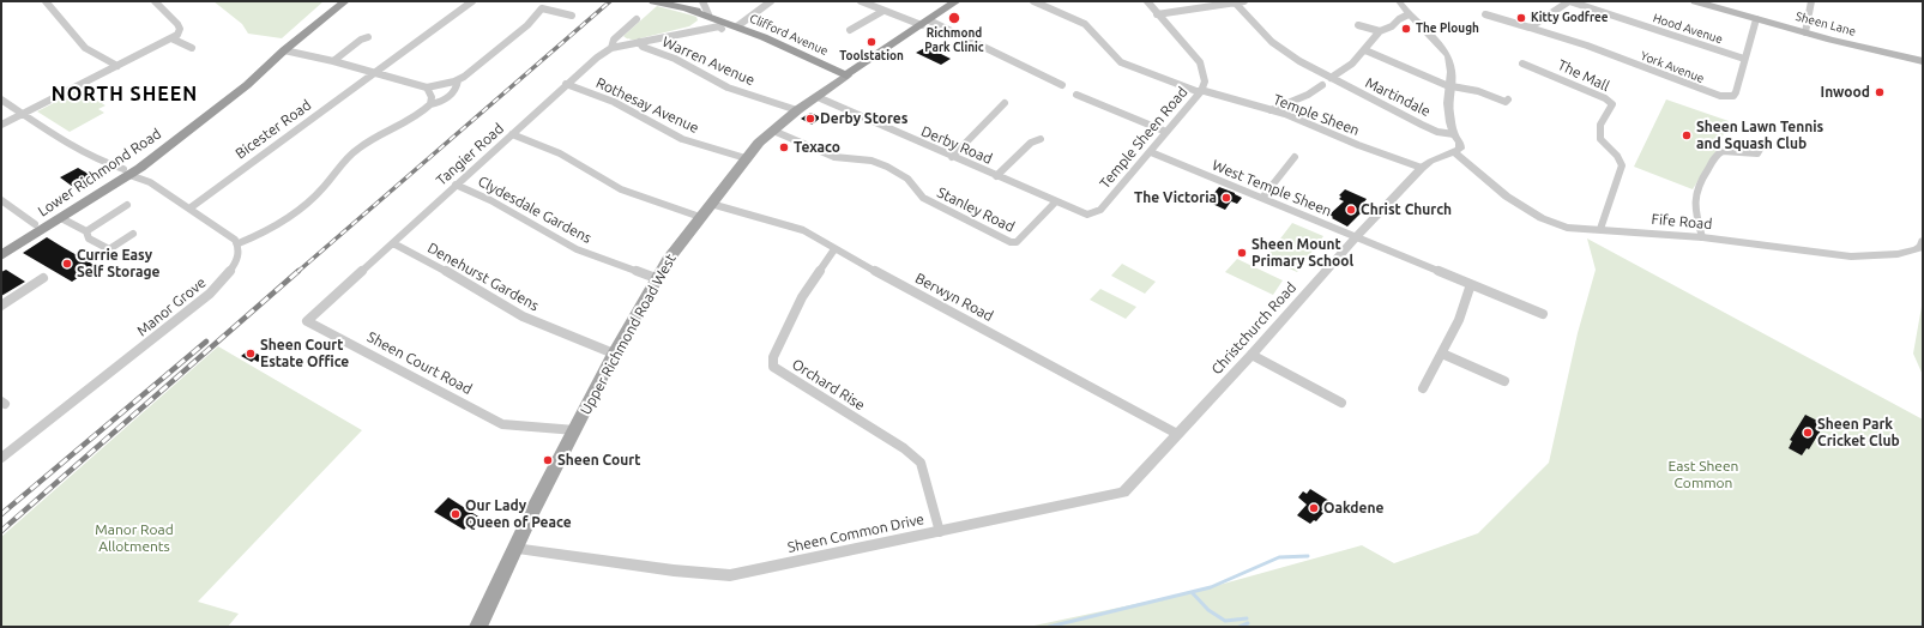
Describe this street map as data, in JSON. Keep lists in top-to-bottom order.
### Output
{
  "streets": {
    "highway": ["Clifford Avenue", "Lower Richmond Road", "Upper Richmond Road West"],
    "main road": ["Sheen Lane"],
    "street": [
      "Hood Avenue",
      "Warren Avenue",
      "York Avenue",
      "The Mall",
      "Martindale",
      "Rothesay Avenue",
      "Temple Sheen",
      "Bicester Road",
      "Temple Sheen Road",
      "Derby Road",
      "Tangier Road",
      "West Temple Sheen",
      "Clydesdale Gardens",
      "Stanley Road",
      "Fife Road",
      "Denehurst Gardens",
      "Berwyn Road",
      "Manor Grove",
      "Christchurch Road",
      "Sheen Court Road",
      "Orchard Rise",
      "Sheen Common Drive"
    ]
  },
  "crossings": [
    ["Sheen Lane", "York Avenue"],
    ["Hood Avenue", "York Avenue"],
    ["Clifford Avenue", "Tangier Road"],
    ["Clifford Avenue", "Upper Richmond Road West"],
    ["Warren Avenue", "Tangier Road"],
    ["Warren Avenue", "Upper Richmond Road West"],
    ["The Mall", "Fife Road"],
    ["Rothesay Avenue", "Tangier Road"],
    ["Rothesay Avenue", "Upper Richmond Road West"],
    ["Temple Sheen", "Temple Sheen Road"],
    ["Temple Sheen", "Christchurch Road"],
    ["Temple Sheen Road", "Derby Road"],
    ["Temple Sheen Road", "West Temple Sheen"],
    ["Derby Road", "Stanley Road"],
    ["Derby Road", "Upper Richmond Road West"],
    ["Tangier Road", "Clydesdale Gardens"],
    ["Tangier Road", "Denehurst Gardens"],
    ["Tangier Road", "Sheen Court Road"],
    ["West Temple Sheen", "Christchurch Road"],
    ["Clydesdale Gardens", "Upper Richmond Road West"],
    ["Stanley Road", "Upper Richmond Road West"],
    ["Fife Road", "Christchurch Road"],
    ["Denehurst Gardens", "Upper Richmond Road West"],
    ["Berwyn Road", "Christchurch Road"],
    ["Berwyn Road", "Upper Richmond Road West"],
    ["Berwyn Road", "Orchard Rise"],
    ["Berwyn Road", "Sheen Common Drive"],
    ["Christchurch Road", "Sheen Common Drive"],
    ["Upper Richmond Road West", "Sheen Court Road"],
    ["Upper Richmond Road West", "Sheen Common Drive"],
    ["Orchard Rise", "Sheen Common Drive"]
  ],
  "districts": ["NORTH SHEEN"],
  "parks": ["East Sheen Common", "Manor Road Allotments"],
  "places": [
    "Richmond Park Clinic",
    "Kitty Godfree",
    "The Plough",
    "Toolstation",
    "Inwood",
    "Derby Stores",
    "Sheen Lawn Tennis and Squash Club",
    "Texaco",
    "The Victoria",
    "Christ Church",
    "Sheen Mount Primary School",
    "Currie Easy Self Storage",
    "Sheen Court Estate Office",
    "Sheen Park Cricket Club",
    "Sheen Court",
    "Oakdene",
    "Our Lady Queen of Peace"
  ]
}
